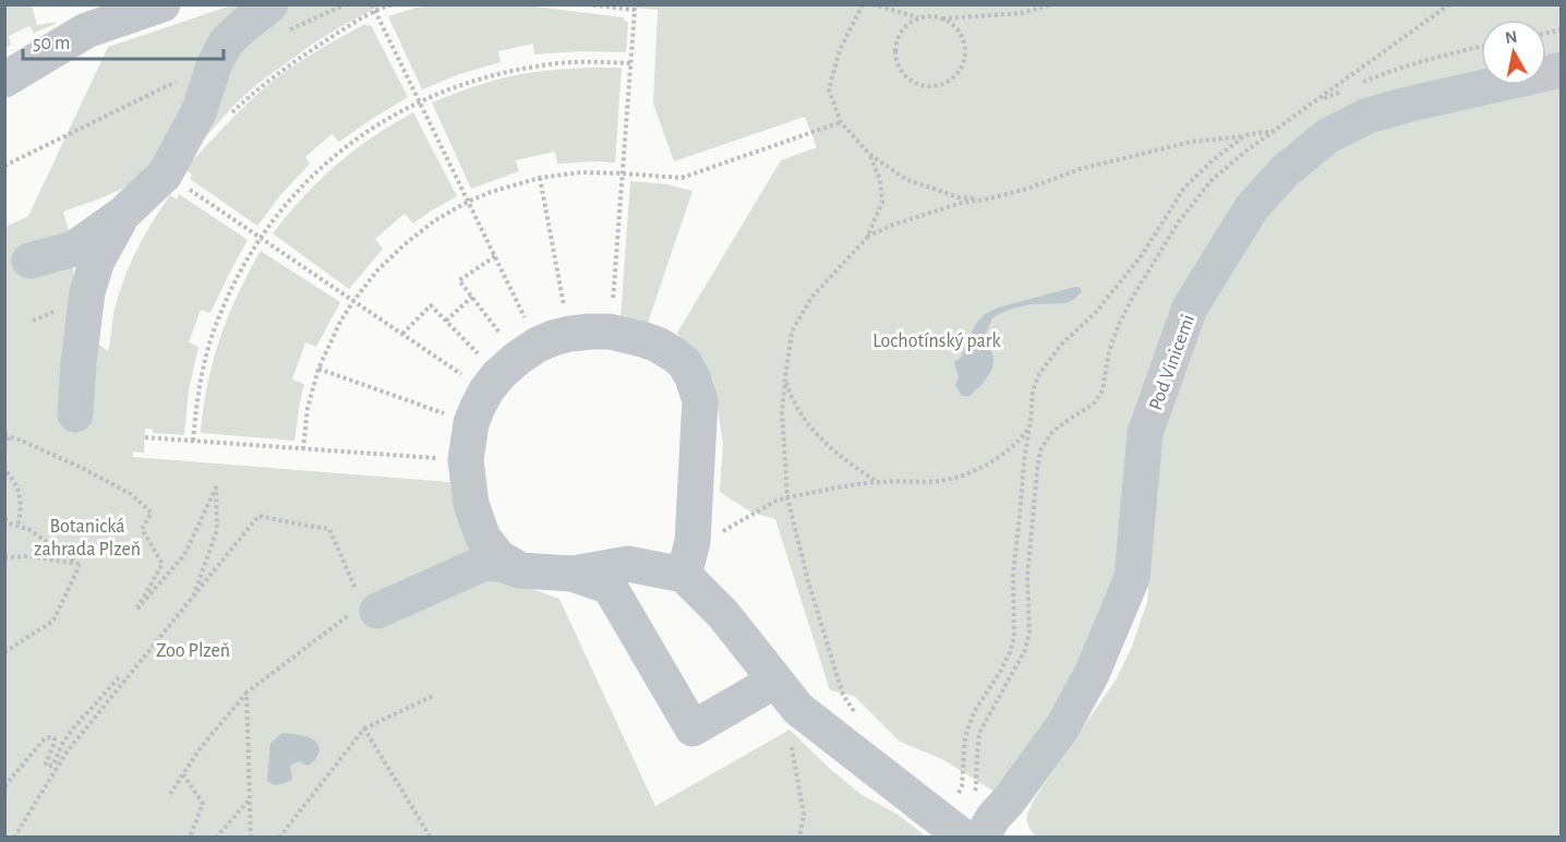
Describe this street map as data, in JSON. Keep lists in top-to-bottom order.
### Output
{
  "streets": {
    "street": ["Pod Vinicemi"]
  },
  "parks": ["Lochotínský park", "Botanická zahrada Plzeň", "Zoo Plzeň"],
  "scale_bar": "50 m",
  "north": "top"
}
